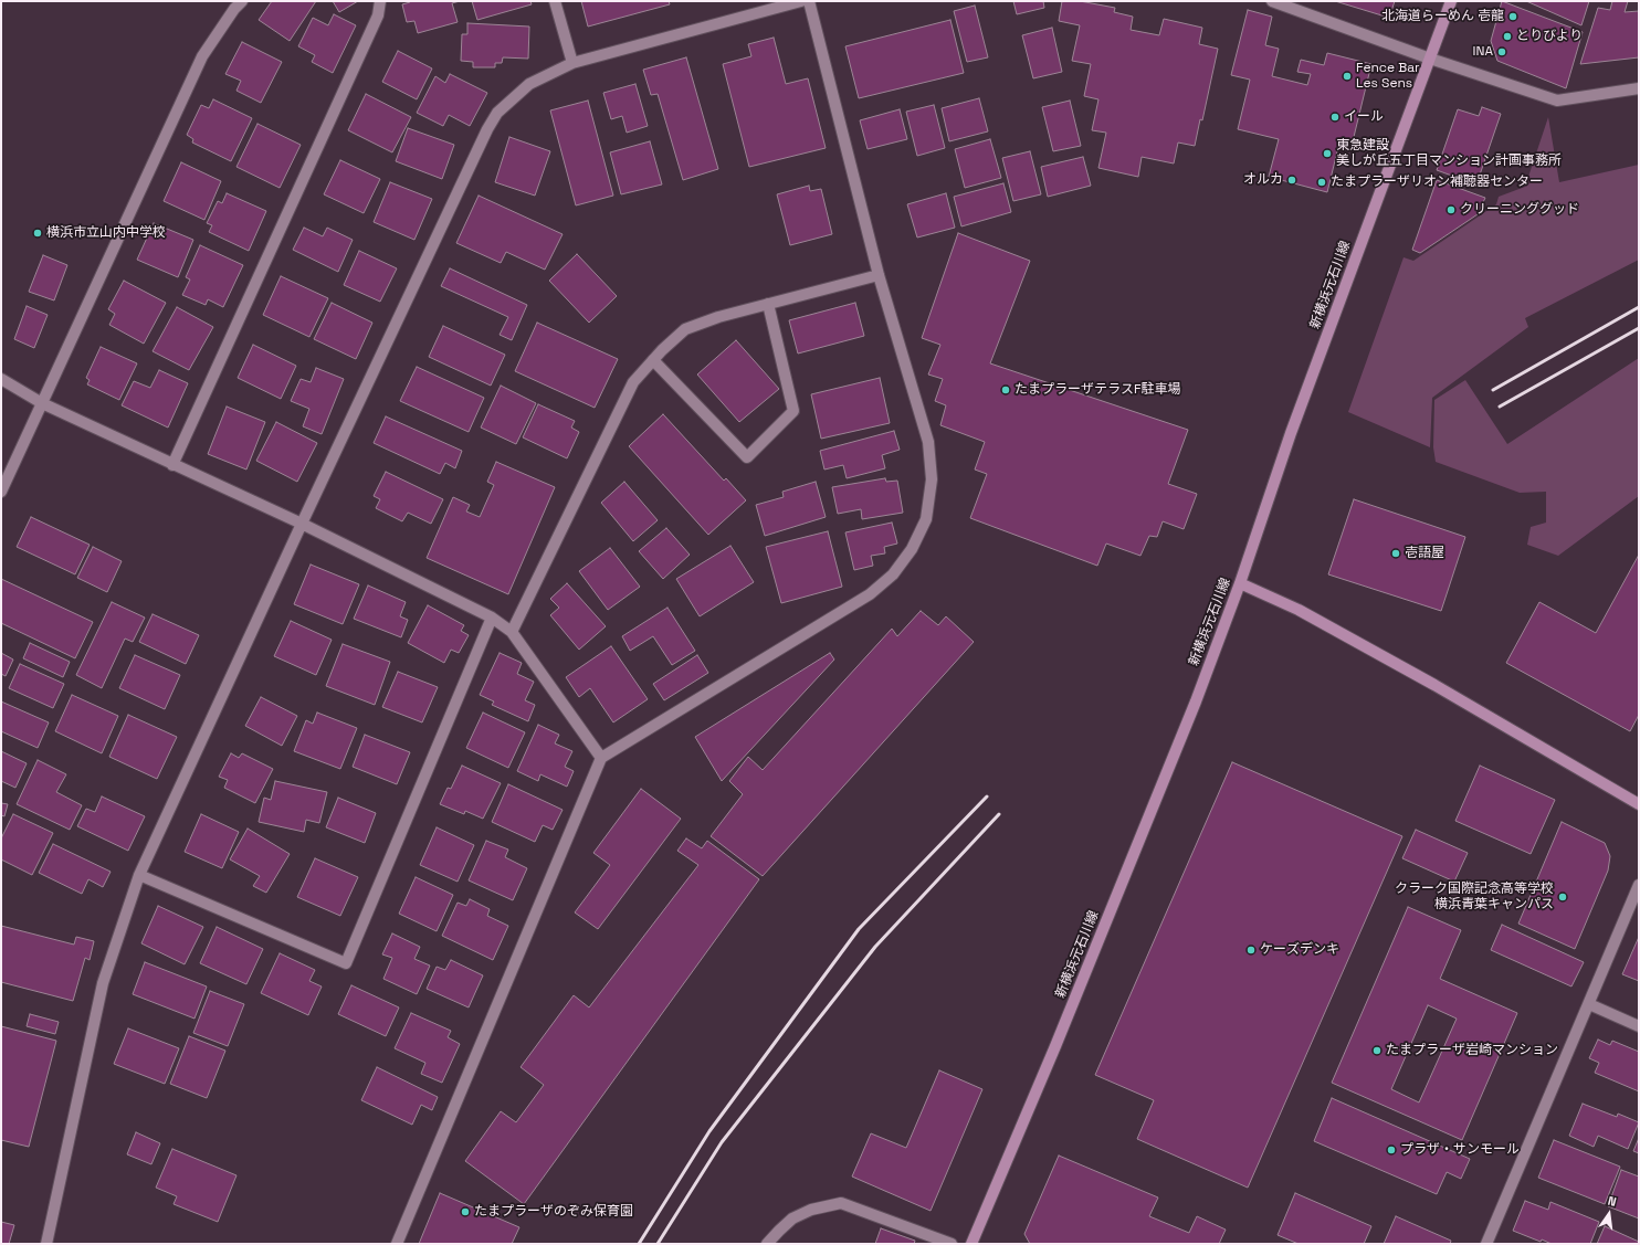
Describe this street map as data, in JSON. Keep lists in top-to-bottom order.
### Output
{
  "streets": {
    "street": ["新横浜元石川線"]
  },
  "places": [
    "北海道らーめん 壱龍",
    "とりびより",
    "INA",
    "Fence Bar Les Sens",
    "イール",
    "東急建設 美しが丘五丁目マンション計画事務所",
    "オルカ",
    "たまプラーザリオン補聴器センター",
    "クリーニンググッド",
    "横浜市立山内中学校",
    "たまプラーザテラスF駐車場",
    "壱語屋",
    "クラーク国際記念高等学校 横浜青葉キャンパス",
    "ケーズデンキ",
    "たまプラーザ岩崎マンション",
    "プラザ・サンモール",
    "たまプラーザのぞみ保育園"
  ],
  "north": "top"
}
